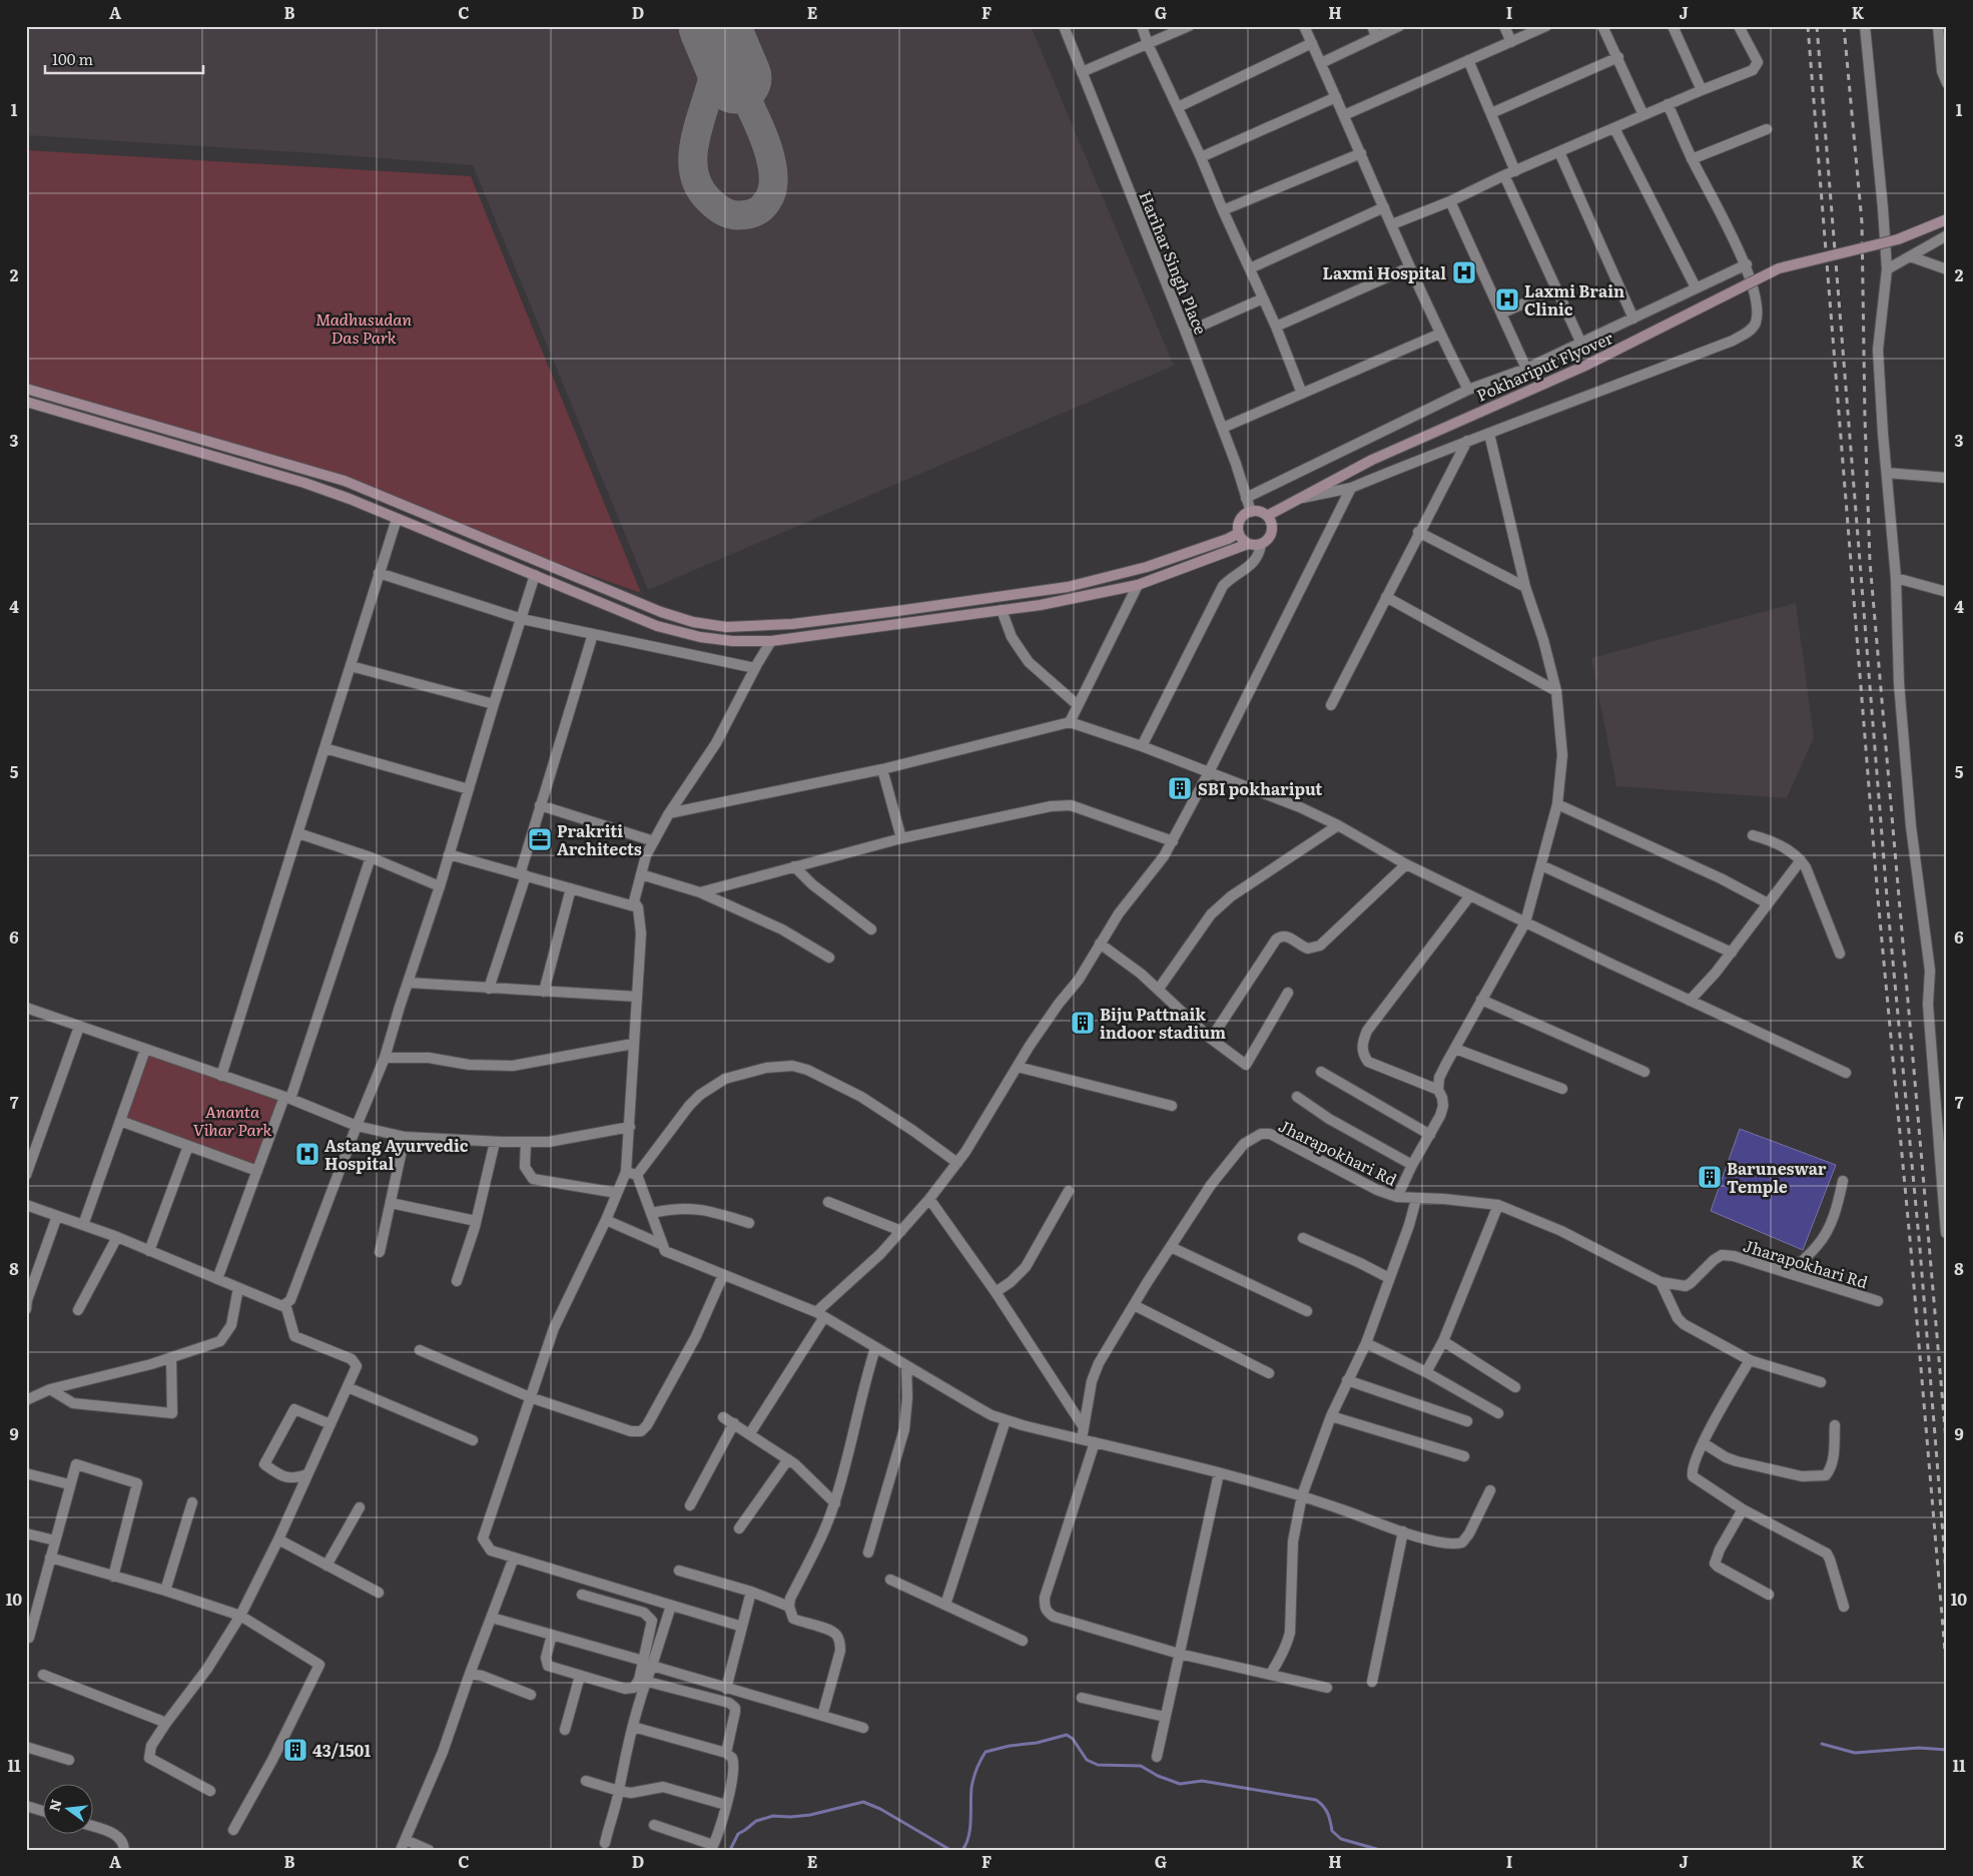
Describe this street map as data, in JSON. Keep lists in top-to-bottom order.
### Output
{
  "streets": {
    "main road": ["Pokhariput Flyover"],
    "street": ["Harihar Singh Place", "Jharapokhari Rd"]
  },
  "crossings": [
    ["Harihar Singh Place", "Pokhariput Flyover"]
  ],
  "parks": ["Madhusudan Das Park", "Ananta Vihar Park"],
  "places": {
    "hospital": ["Laxmi Hospital", "Laxmi Brain Clinic", "Astang Ayurvedic Hospital"],
    "building": [
      "SBI pokhariput",
      "Biju Pattnaik indoor stadium",
      "Baruneswar Temple",
      "43/1501"
    ],
    "office": ["Prakriti Architects"]
  },
  "scale_bar": "100 m",
  "north": "left",
  "grid": {
    "columns": [
      "A",
      "B",
      "C",
      "D",
      "E",
      "F",
      "G",
      "H",
      "I",
      "J",
      "K"
    ],
    "rows": [
      "1",
      "2",
      "3",
      "4",
      "5",
      "6",
      "7",
      "8",
      "9",
      "10",
      "11"
    ]
  }
}
